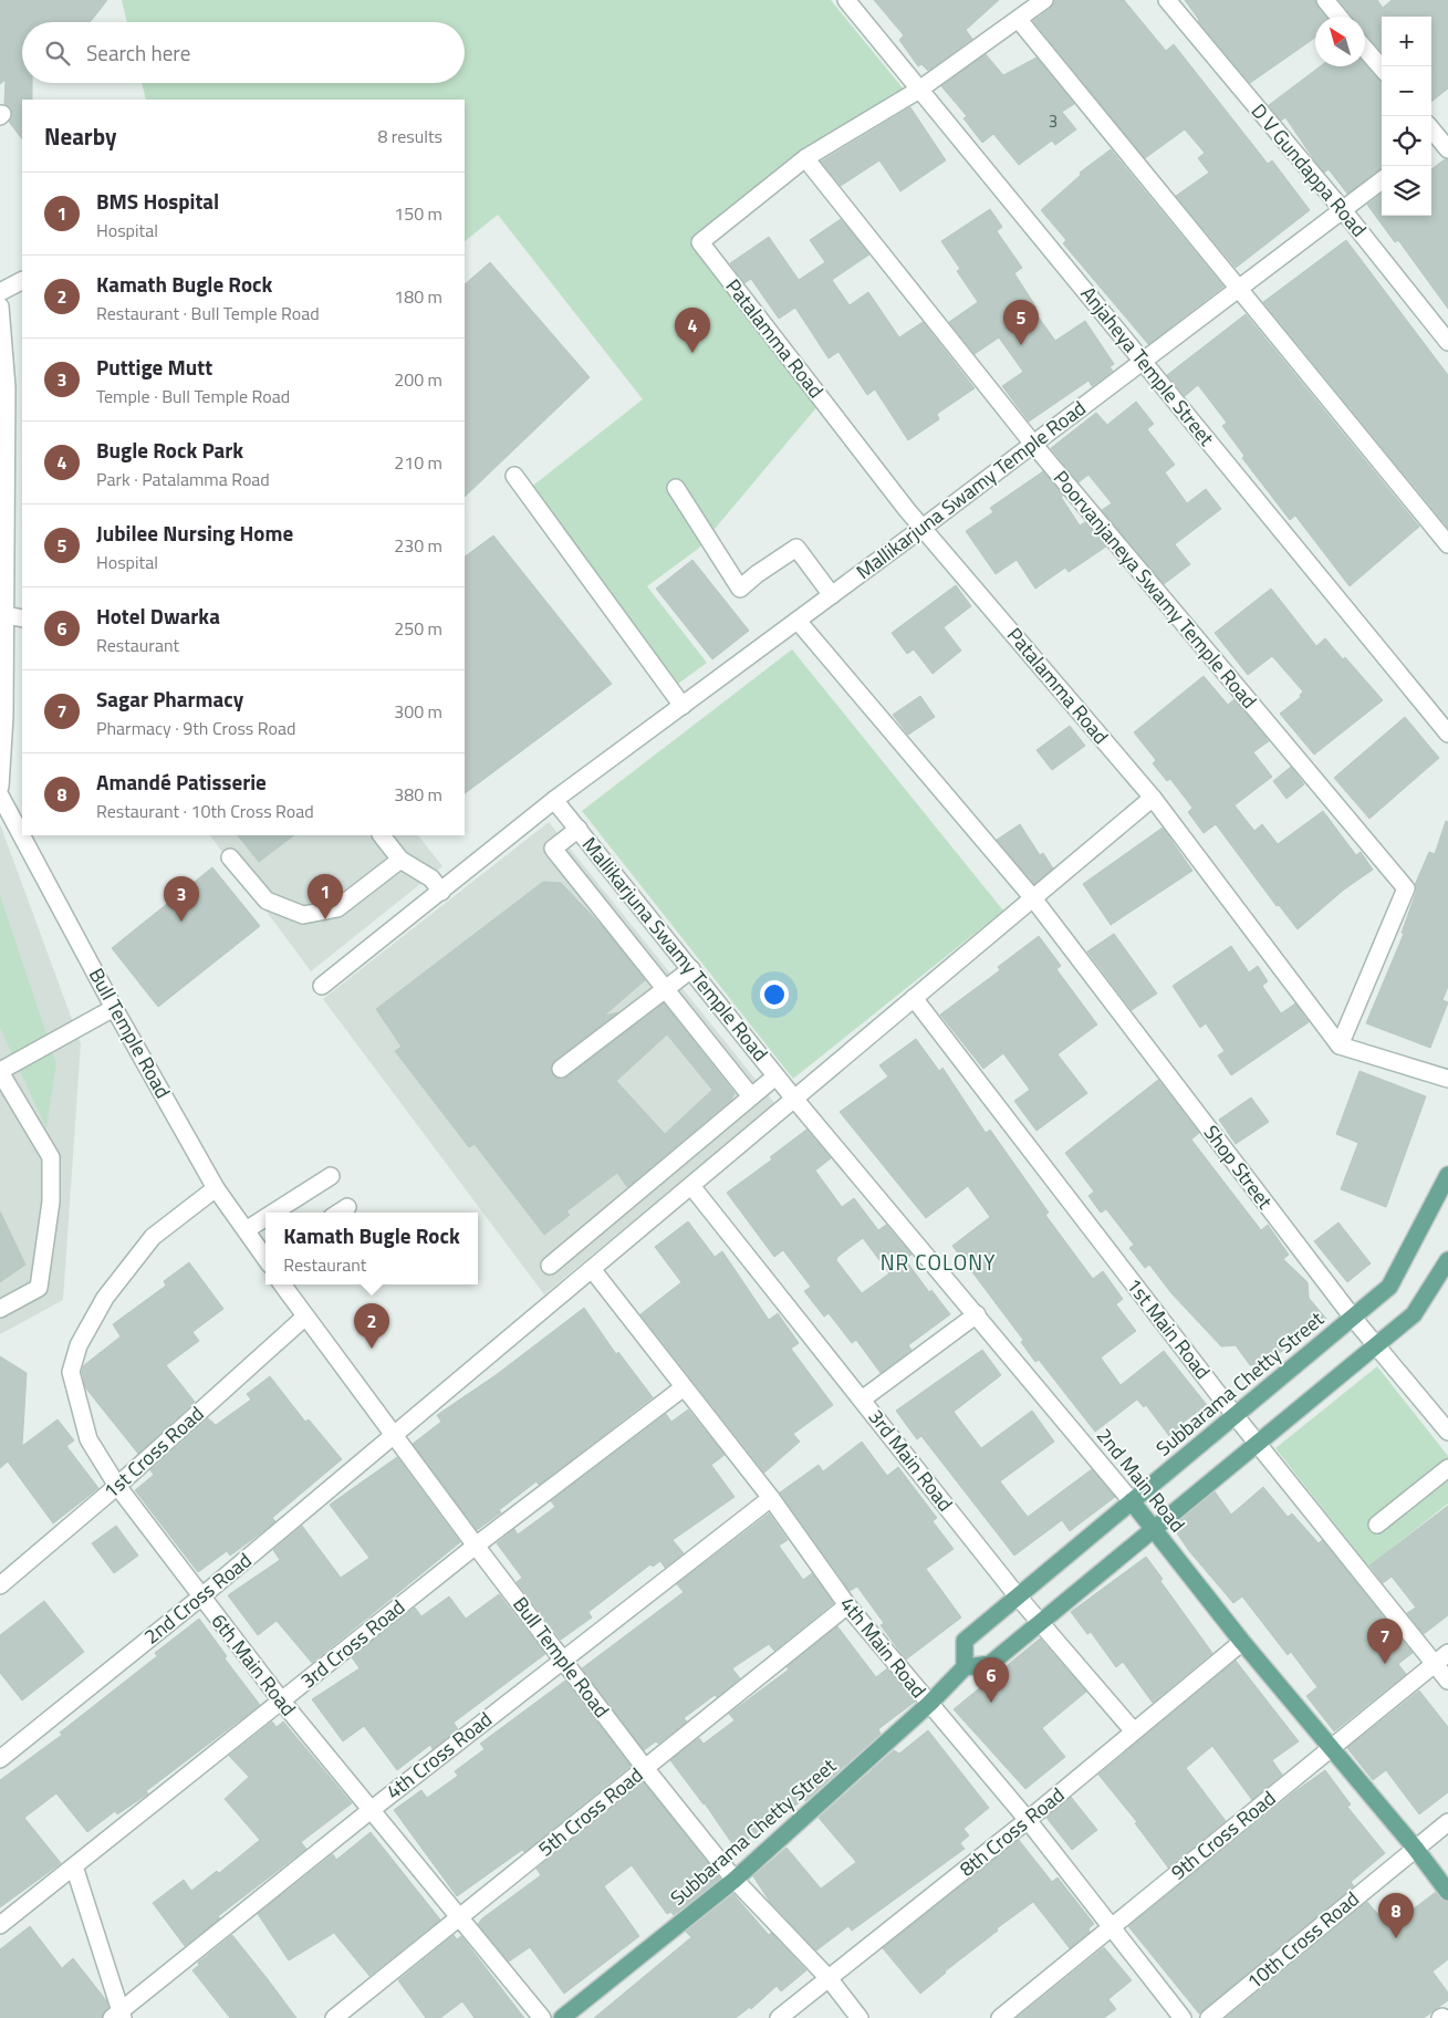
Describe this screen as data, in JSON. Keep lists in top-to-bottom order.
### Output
{
  "streets": {
    "main road": ["Subbarama Chetty Street", "2nd Main Road"],
    "street": [
      "D V Gundappa Road",
      "Patalamma Road",
      "Anjaheya Temple Street",
      "Mallikarjuna Swamy Temple Road",
      "Poorvanjaneya Swamy Temple Road",
      "Bull Temple Road",
      "Shop Street",
      "1st Main Road",
      "1st Cross Road",
      "3rd Main Road",
      "2nd Cross Road",
      "3rd Cross Road",
      "4th Main Road",
      "6th Main Road",
      "4th Cross Road",
      "5th Cross Road",
      "8th Cross Road",
      "9th Cross Road",
      "10th Cross Road"
    ]
  },
  "crossings": [
    ["D V Gundappa Road", "Mallikarjuna Swamy Temple Road"],
    ["Patalamma Road", "Mallikarjuna Swamy Temple Road"],
    ["Patalamma Road", "Poorvanjaneya Swamy Temple Road"],
    ["Patalamma Road", "2nd Cross Road"],
    ["Anjaheya Temple Street", "Mallikarjuna Swamy Temple Road"],
    ["Mallikarjuna Swamy Temple Road", "Poorvanjaneya Swamy Temple Road"],
    ["Mallikarjuna Swamy Temple Road", "Shop Street"],
    ["Mallikarjuna Swamy Temple Road", "2nd Main Road"],
    ["Mallikarjuna Swamy Temple Road", "2nd Cross Road"],
    ["Bull Temple Road", "Subbarama Chetty Street"],
    ["Bull Temple Road", "1st Cross Road"],
    ["Bull Temple Road", "2nd Cross Road"],
    ["Bull Temple Road", "3rd Cross Road"],
    ["Bull Temple Road", "6th Main Road"],
    ["Bull Temple Road", "4th Cross Road"],
    ["Bull Temple Road", "5th Cross Road"],
    ["Bull Temple Road", "8th Cross Road"],
    ["Shop Street", "Subbarama Chetty Street"],
    ["Shop Street", "2nd Cross Road"],
    ["1st Main Road", "Subbarama Chetty Street"],
    ["1st Main Road", "2nd Cross Road"],
    ["1st Main Road", "9th Cross Road"],
    ["Subbarama Chetty Street", "3rd Main Road"],
    ["Subbarama Chetty Street", "2nd Main Road"],
    ["Subbarama Chetty Street", "4th Main Road"],
    ["1st Cross Road", "6th Main Road"],
    ["3rd Main Road", "2nd Cross Road"],
    ["3rd Main Road", "8th Cross Road"],
    ["2nd Main Road", "2nd Cross Road"],
    ["2nd Main Road", "8th Cross Road"],
    ["2nd Main Road", "9th Cross Road"],
    ["2nd Main Road", "10th Cross Road"],
    ["2nd Cross Road", "4th Main Road"],
    ["2nd Cross Road", "6th Main Road"],
    ["3rd Cross Road", "4th Main Road"],
    ["3rd Cross Road", "6th Main Road"],
    ["4th Main Road", "4th Cross Road"],
    ["4th Main Road", "5th Cross Road"],
    ["4th Main Road", "8th Cross Road"],
    ["4th Main Road", "9th Cross Road"],
    ["6th Main Road", "4th Cross Road"],
    ["6th Main Road", "5th Cross Road"]
  ],
  "districts": ["NR COLONY"],
  "house_numbers": ["3"],
  "north": "top left",
  "page": {
    "map_buttons": ["+", "−"],
    "search": "Search here",
    "heading": ["Nearby", "8 results"],
    "list": [
      {
        "mark": "1",
        "name": "BMS Hospital",
        "note": "Hospital",
        "value": "150 m"
      },
      {
        "mark": "2",
        "name": "Kamath Bugle Rock",
        "note": "Restaurant · Bull Temple Road",
        "value": "180 m"
      },
      {
        "mark": "3",
        "name": "Puttige Mutt",
        "note": "Temple · Bull Temple Road",
        "value": "200 m"
      },
      {
        "mark": "4",
        "name": "Bugle Rock Park",
        "note": "Park · Patalamma Road",
        "value": "210 m"
      },
      {
        "mark": "5",
        "name": "Jubilee Nursing Home",
        "note": "Hospital",
        "value": "230 m"
      },
      {
        "mark": "6",
        "name": "Hotel Dwarka",
        "note": "Restaurant",
        "value": "250 m"
      },
      {
        "mark": "7",
        "name": "Sagar Pharmacy",
        "note": "Pharmacy · 9th Cross Road",
        "value": "300 m"
      },
      {
        "mark": "8",
        "name": "Amandé Patisserie",
        "note": "Restaurant · 10th Cross Road",
        "value": "380 m"
      }
    ],
    "pins": [
      "5",
      "4",
      "1",
      "3",
      "2",
      "7",
      "6",
      "8"
    ],
    "popup": ["Kamath Bugle Rock", "Restaurant"]
  }
}
